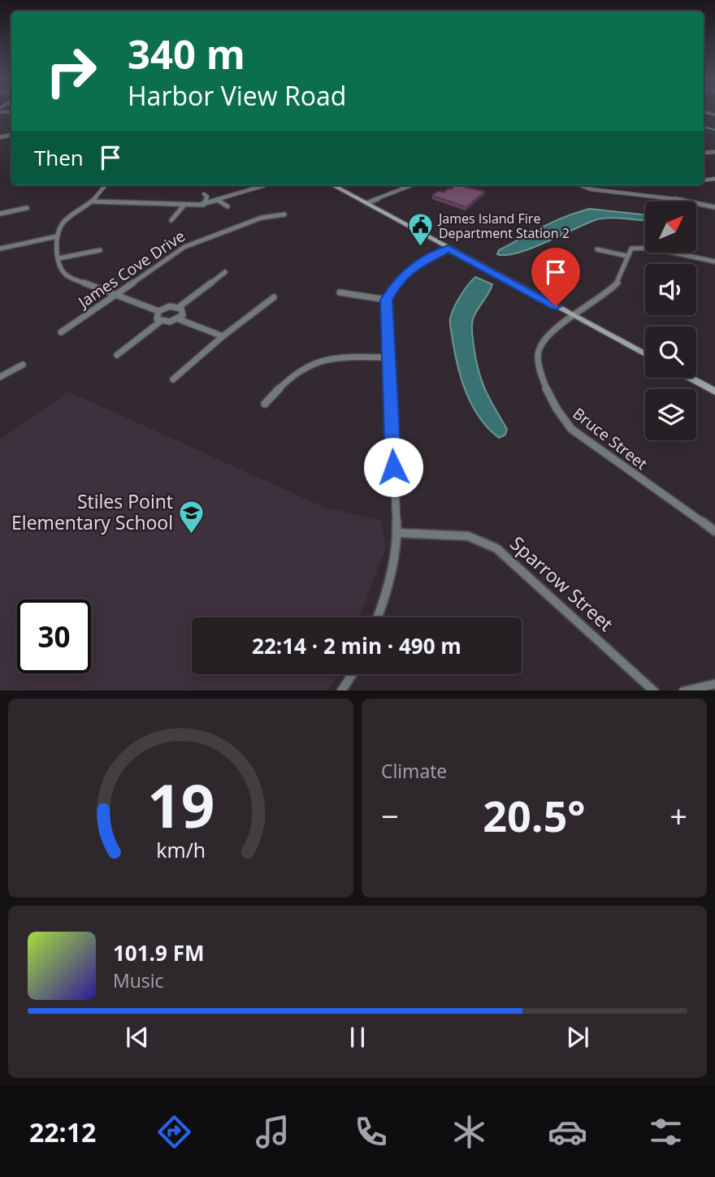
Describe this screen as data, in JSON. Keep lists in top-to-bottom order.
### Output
{
  "streets": {
    "street": ["James Cove Drive", "Bruce Street", "Sparrow Street"]
  },
  "places": {
    "public building": ["James Island Fire Department Station 2"],
    "school or university": ["Stiles Point Elementary School"]
  },
  "north": "top right",
  "page": {
    "turn": ["340 m", "Harbor View Road"],
    "then": "Then",
    "limit": "30",
    "trip": "22:14 · 2 min · 490 m",
    "tile": "Climate",
    "heat": ["−", "20.5°", "+"],
    "song": ["101.9 FM", "Music"],
    "tabs": "22:12",
    "gauge": ["19", "km/h"]
  }
}
